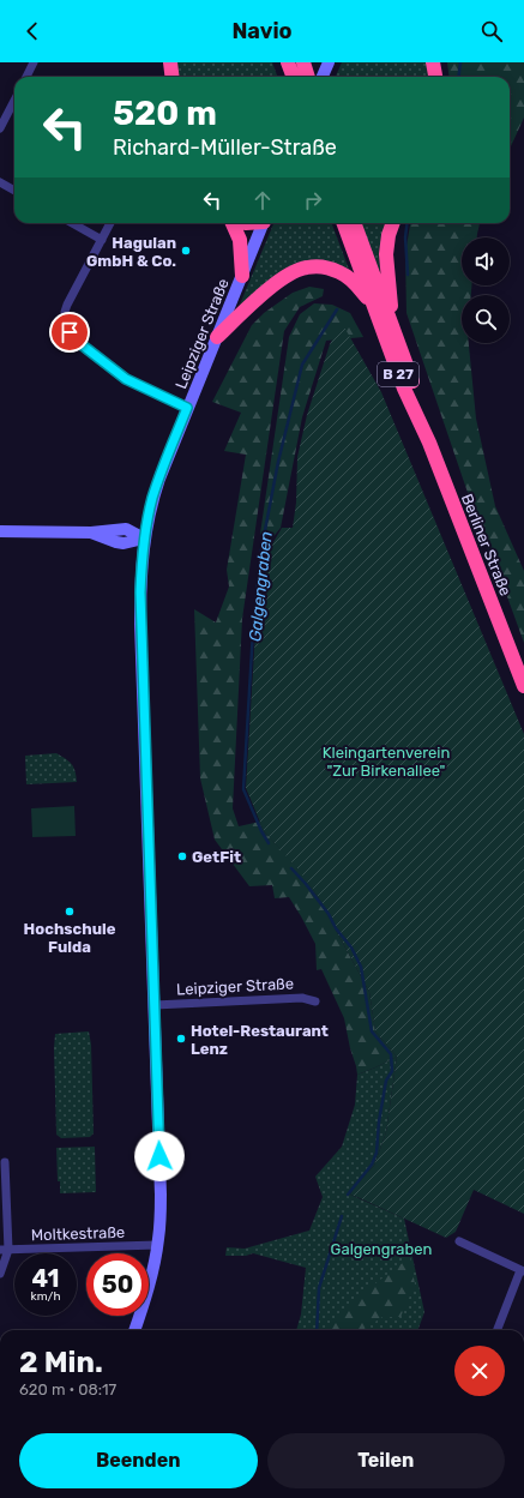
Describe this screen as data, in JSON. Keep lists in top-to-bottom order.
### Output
{
  "streets": {
    "highway": ["B 27", "Berliner Straße"],
    "main road": ["Leipziger Straße"],
    "street": ["Moltkestraße"]
  },
  "crossings": [
    ["Leipziger Straße", "Moltkestraße"],
    ["B 27", "Berliner Straße"]
  ],
  "water": ["Galgengraben"],
  "parks": ["Kleingartenverein \"Zur Birkenallee\"", "Galgengraben"],
  "places": [
    "Hagulan GmbH & Co.",
    "GetFit",
    "Hochschule Fulda",
    "Hotel-Restaurant Lenz"
  ],
  "page": {
    "header": "Navio",
    "turn": ["520 m", "Richard-Müller-Straße"],
    "speed": "41 km/h",
    "limit": "50",
    "heading": ["2 Min.", "620 m · 08:17"],
    "buttons": ["Beenden", "Teilen"]
  }
}
